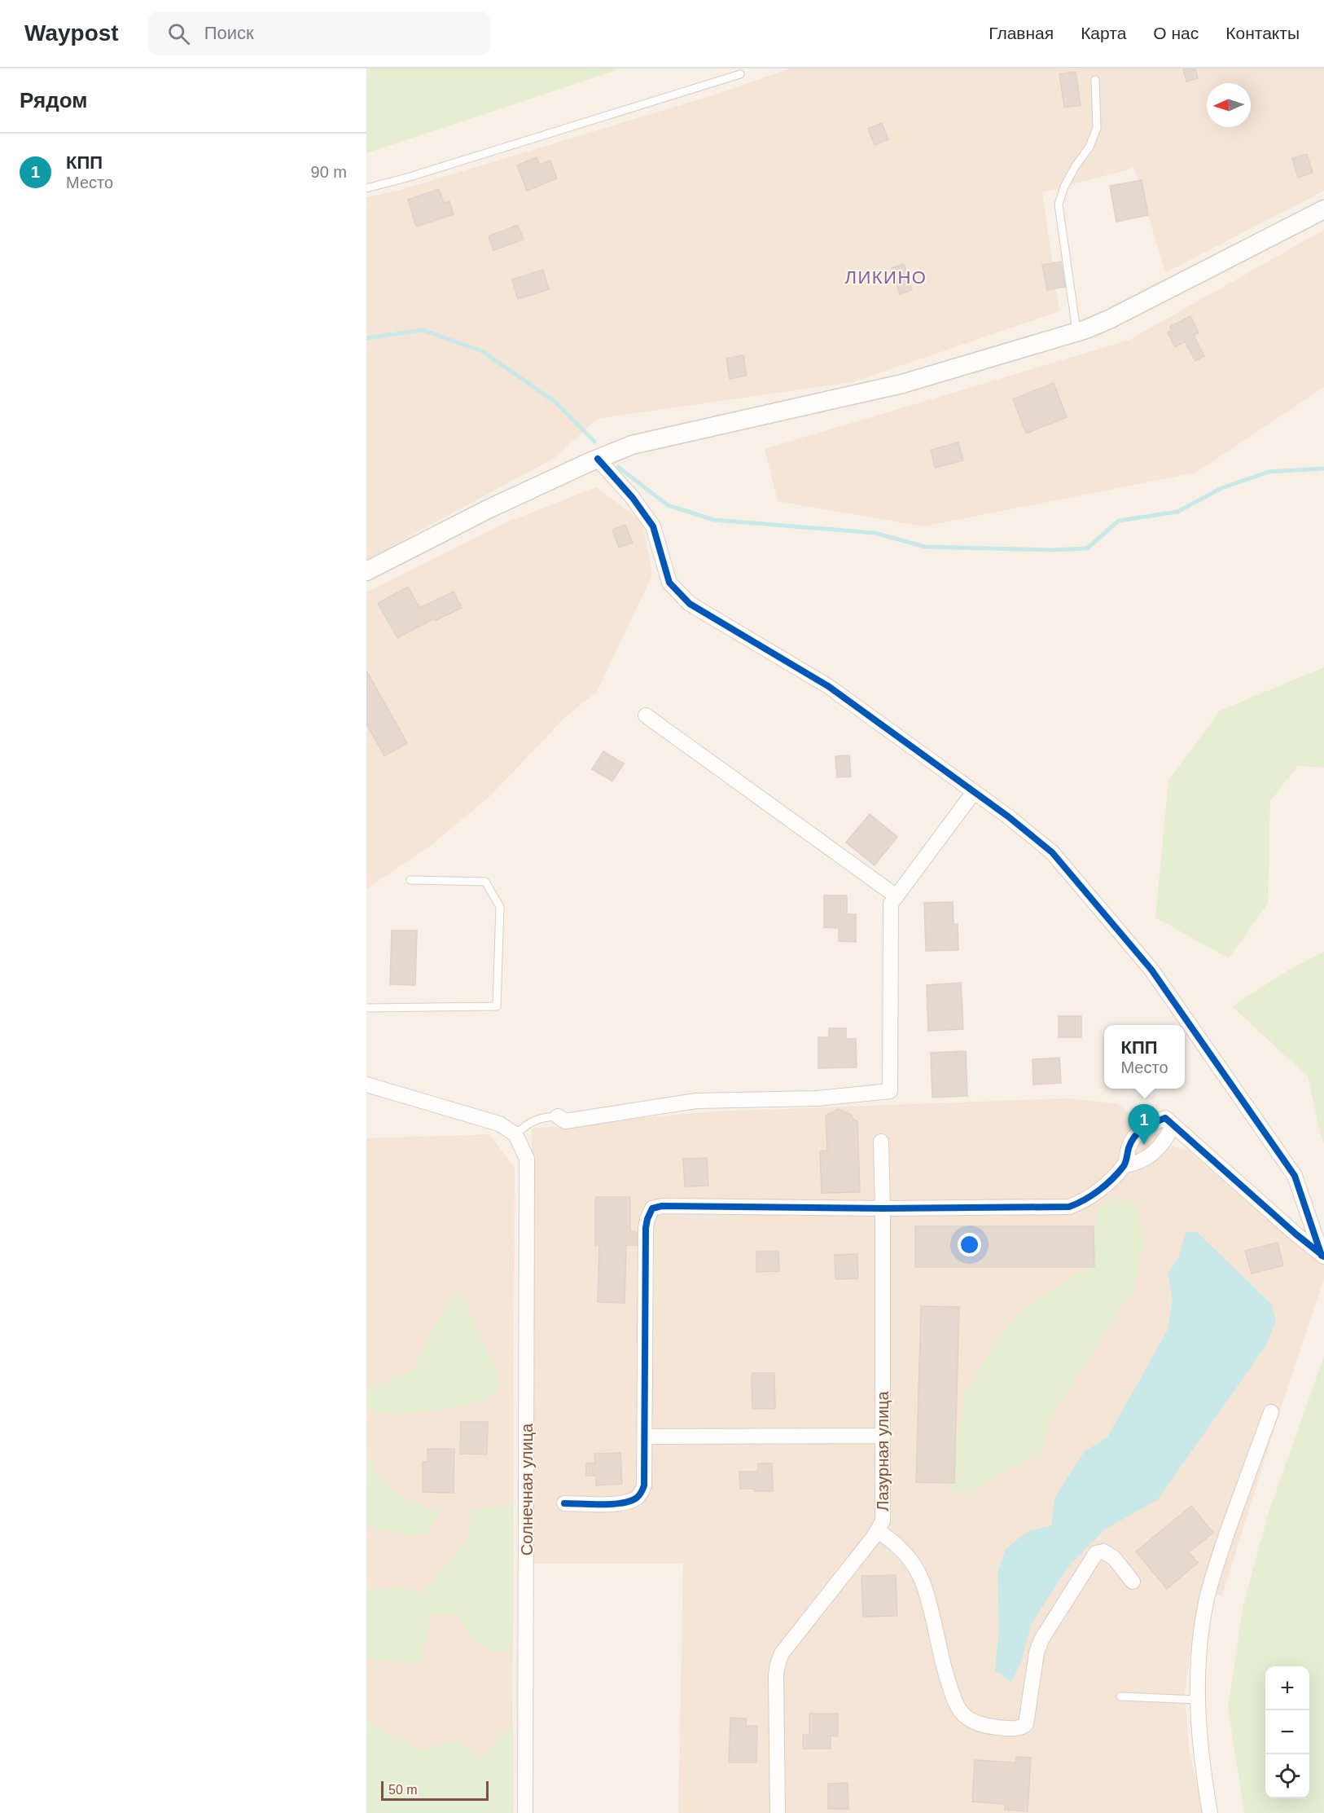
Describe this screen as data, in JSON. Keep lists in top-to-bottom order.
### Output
{
  "streets": {
    "street": ["Лазурная улица", "Солнечная улица"]
  },
  "districts": ["ЛИКИНО"],
  "scale_bar": "50 m",
  "north": "left",
  "page": {
    "header": "Waypost",
    "search": "Поиск",
    "nav": [
      "Главная",
      "Карта",
      "О нас",
      "Контакты"
    ],
    "heading": "Рядом",
    "list": [
      {
        "mark": "1",
        "name": "КПП",
        "note": "Место",
        "value": "90 m"
      }
    ],
    "popup": ["КПП", "Место"],
    "pins": "1",
    "map_buttons": ["+", "−"],
    "scale": "50 m"
  }
}
